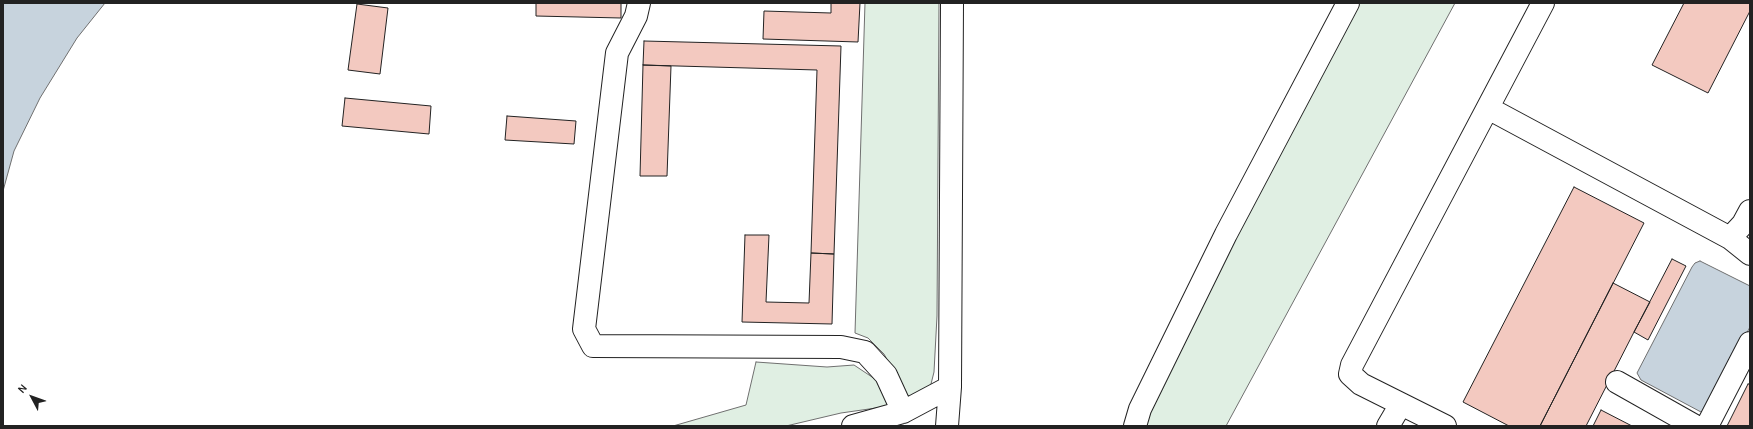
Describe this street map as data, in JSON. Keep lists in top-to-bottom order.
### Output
{
  "north": "top left"
}
